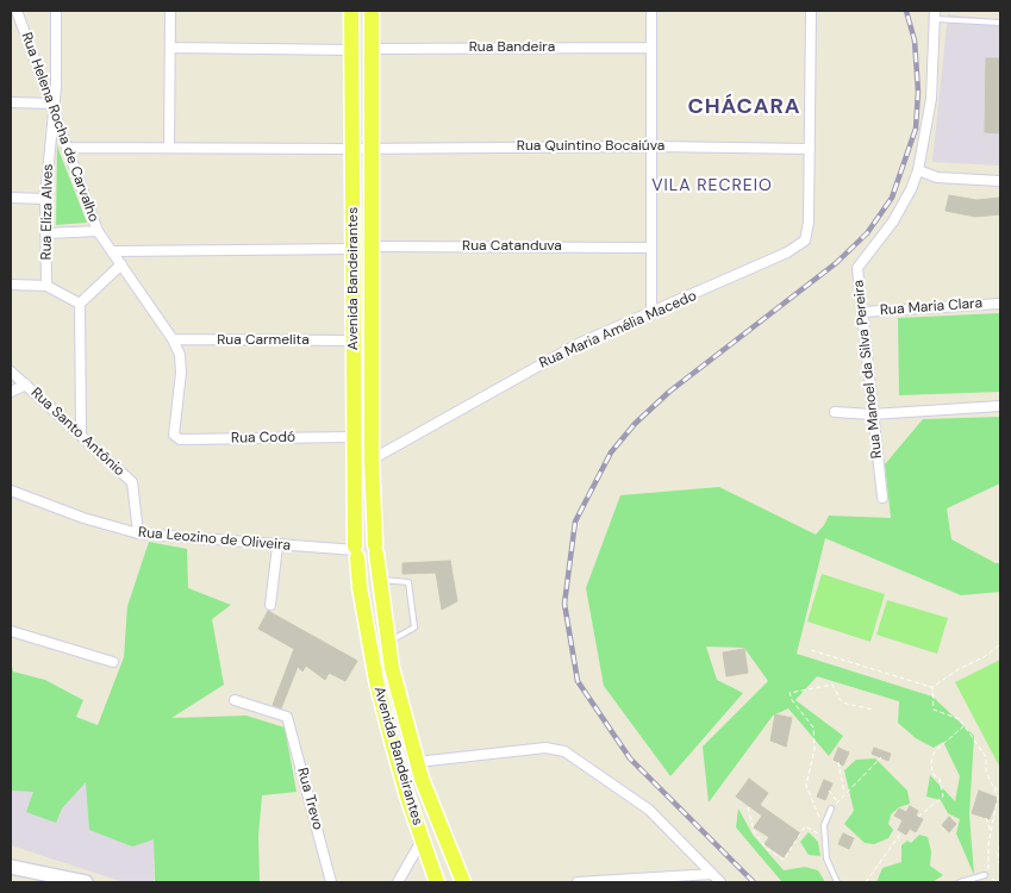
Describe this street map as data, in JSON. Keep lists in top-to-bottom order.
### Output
{
  "streets": {
    "main road": ["Avenida Bandeirantes"],
    "street": [
      "Rua Bandeira",
      "Rua Helena Rocha de Carvalho",
      "Rua Quintino Bocaiúva",
      "Rua Eliza Alves",
      "Rua Catanduva",
      "Rua Maria Clara",
      "Rua Maria Amélia Macedo",
      "Rua Carmelita",
      "Rua Manoel da Silva Pereira",
      "Rua Santo Antônio",
      "Rua Codó",
      "Rua Leozino de Oliveira",
      "Rua Trevo"
    ]
  },
  "crossings": [
    ["Rua Bandeira", "Avenida Bandeirantes"],
    ["Rua Helena Rocha de Carvalho", "Rua Eliza Alves"],
    ["Rua Helena Rocha de Carvalho", "Rua Carmelita"],
    ["Rua Helena Rocha de Carvalho", "Rua Codó"],
    ["Rua Quintino Bocaiúva", "Avenida Bandeirantes"],
    ["Rua Quintino Bocaiúva", "Rua Maria Amélia Macedo"],
    ["Rua Catanduva", "Avenida Bandeirantes"],
    ["Avenida Bandeirantes", "Rua Maria Amélia Macedo"],
    ["Avenida Bandeirantes", "Rua Carmelita"],
    ["Avenida Bandeirantes", "Rua Codó"],
    ["Avenida Bandeirantes", "Rua Leozino de Oliveira"],
    ["Rua Maria Clara", "Rua Manoel da Silva Pereira"],
    ["Rua Santo Antônio", "Rua Leozino de Oliveira"]
  ],
  "districts": ["CHÁCARA", "VILA RECREIO"]
}
